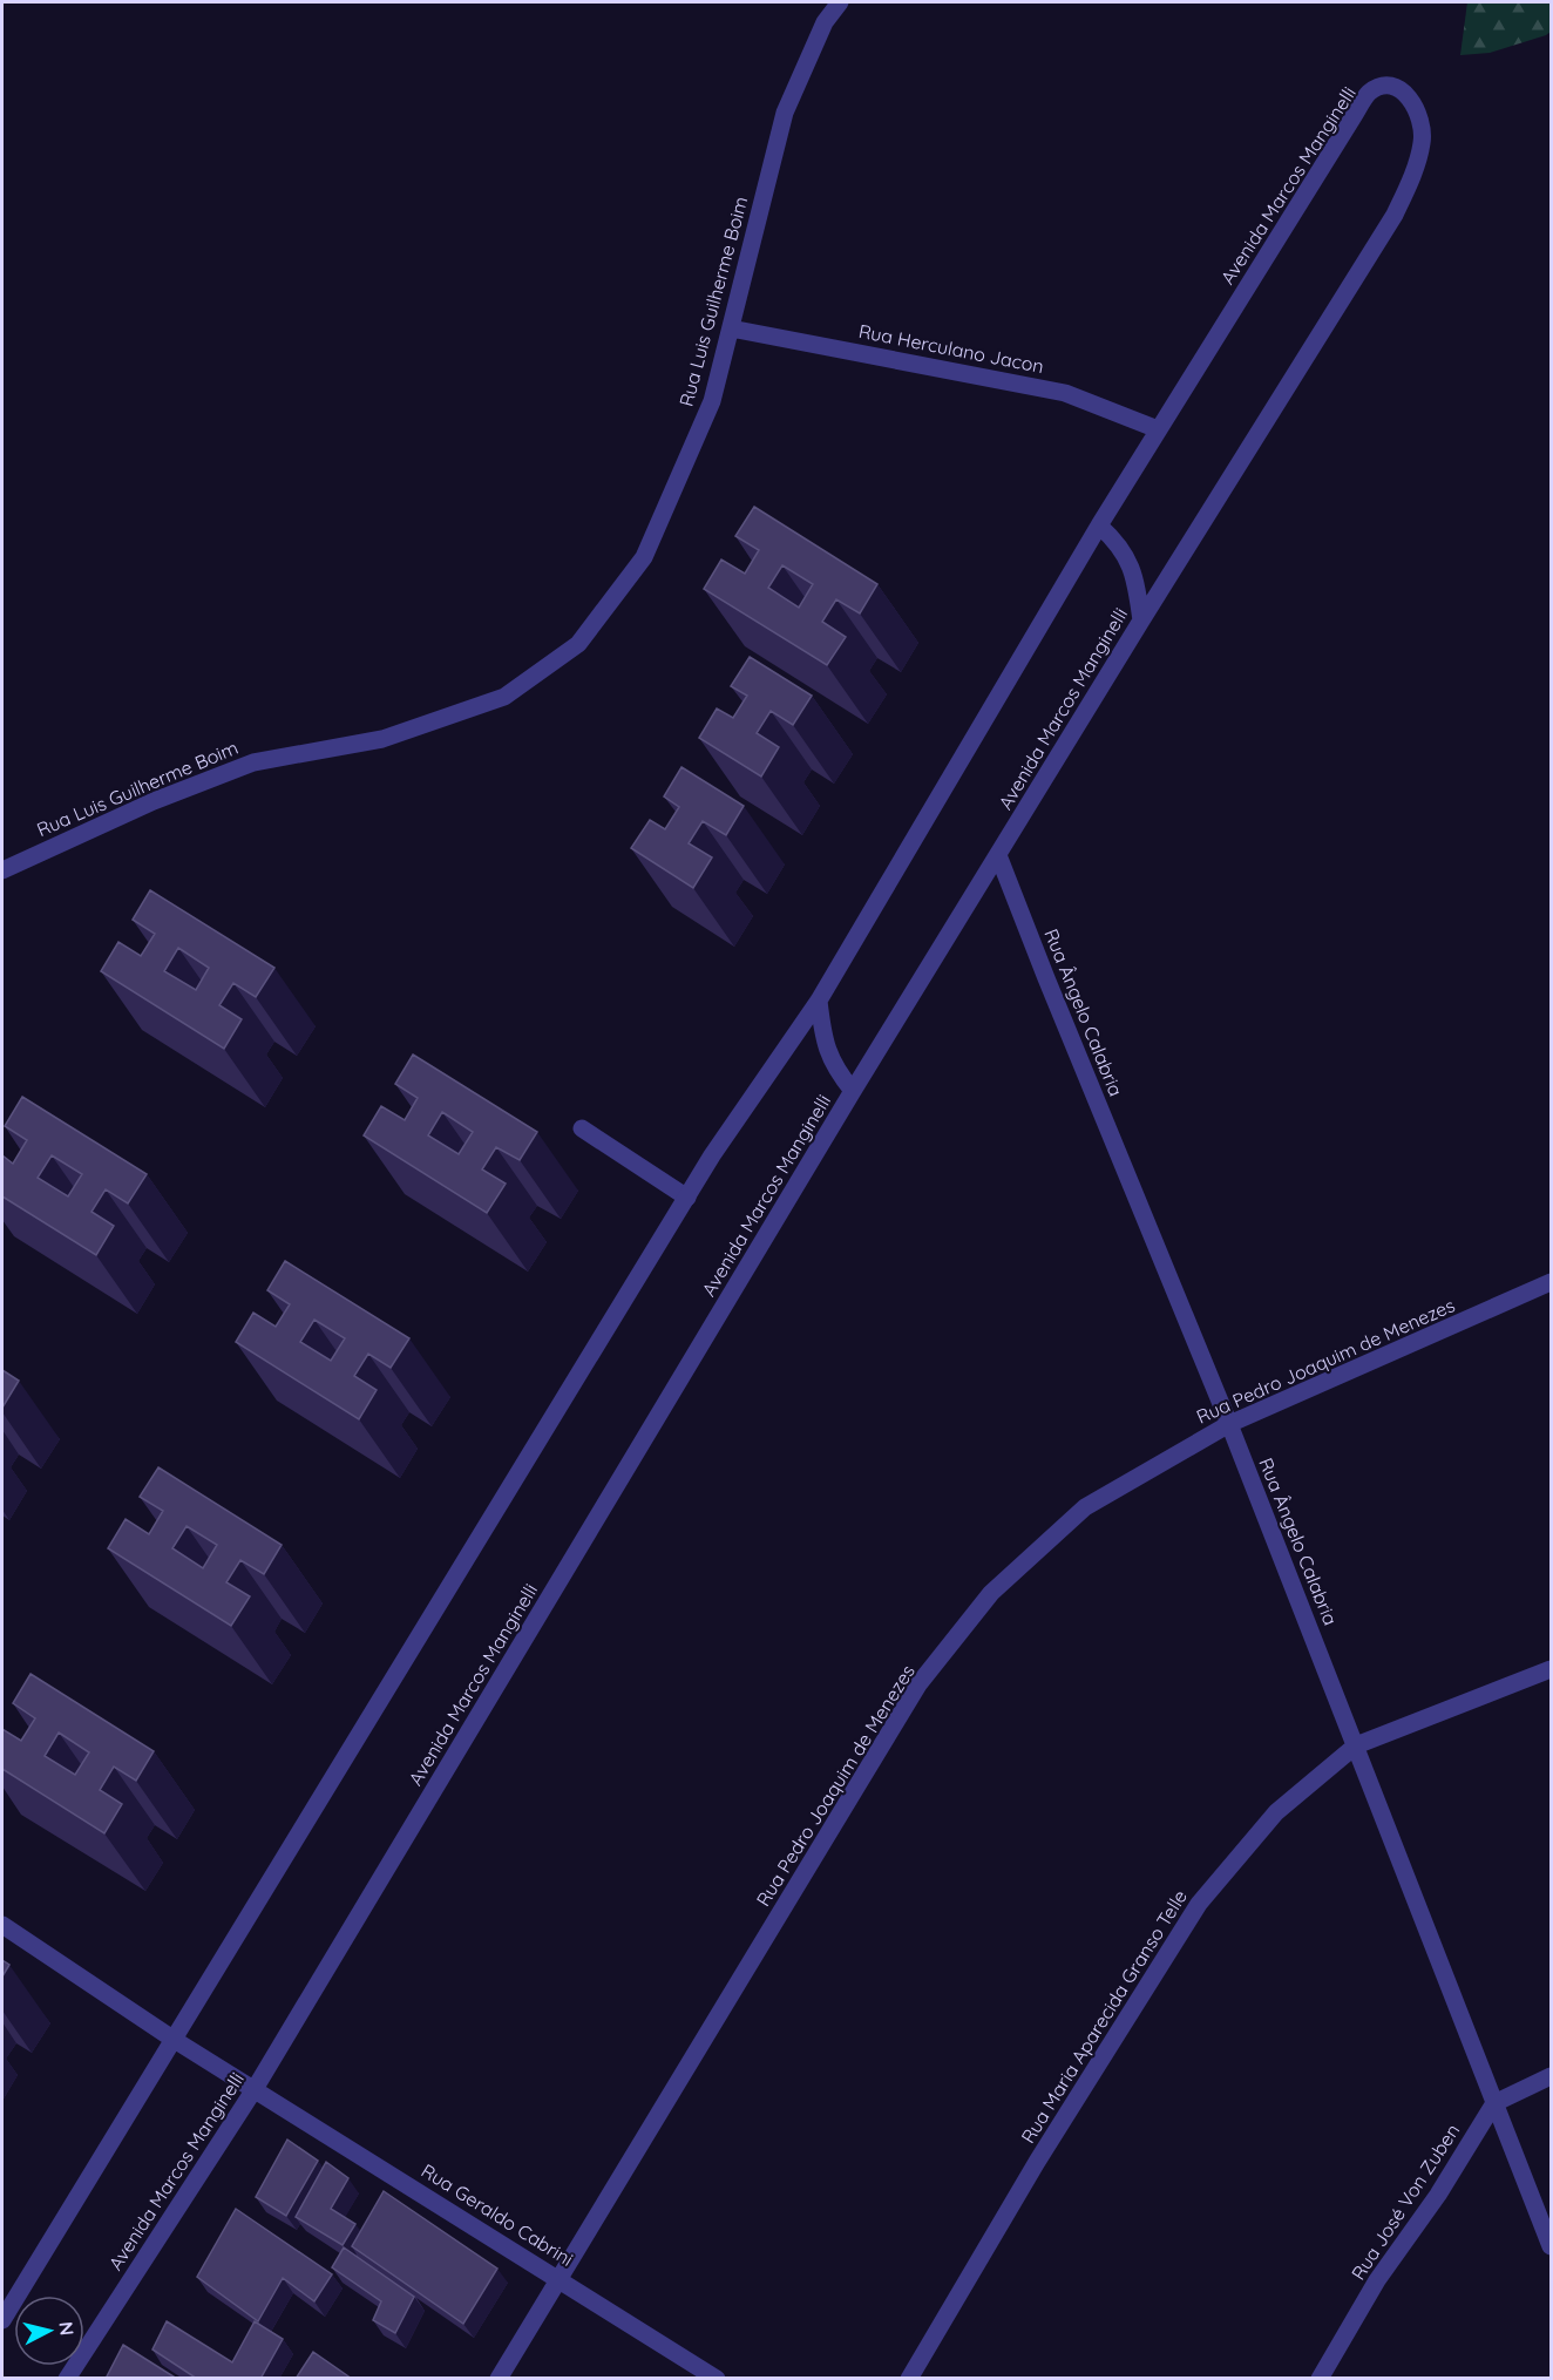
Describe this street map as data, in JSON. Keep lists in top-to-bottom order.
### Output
{
  "streets": {
    "street": [
      "Avenida Marcos Manginelli",
      "Rua Luis Guilherme Boim",
      "Rua Herculano Jacon",
      "Rua Ângelo Calabria",
      "Rua Pedro Joaquim de Menezes",
      "Rua Maria Aparecida Granso Telle",
      "Rua José Von Zuben",
      "Rua Geraldo Cabrini"
    ]
  },
  "crossings": [
    ["Avenida Marcos Manginelli", "Rua Herculano Jacon"],
    ["Avenida Marcos Manginelli", "Rua Ângelo Calabria"],
    ["Avenida Marcos Manginelli", "Rua Geraldo Cabrini"],
    ["Rua Luis Guilherme Boim", "Rua Herculano Jacon"],
    ["Rua Ângelo Calabria", "Rua Pedro Joaquim de Menezes"],
    ["Rua Ângelo Calabria", "Rua Maria Aparecida Granso Telle"],
    ["Rua Ângelo Calabria", "Rua José Von Zuben"],
    ["Rua Pedro Joaquim de Menezes", "Rua Geraldo Cabrini"]
  ],
  "north": "right"
}
